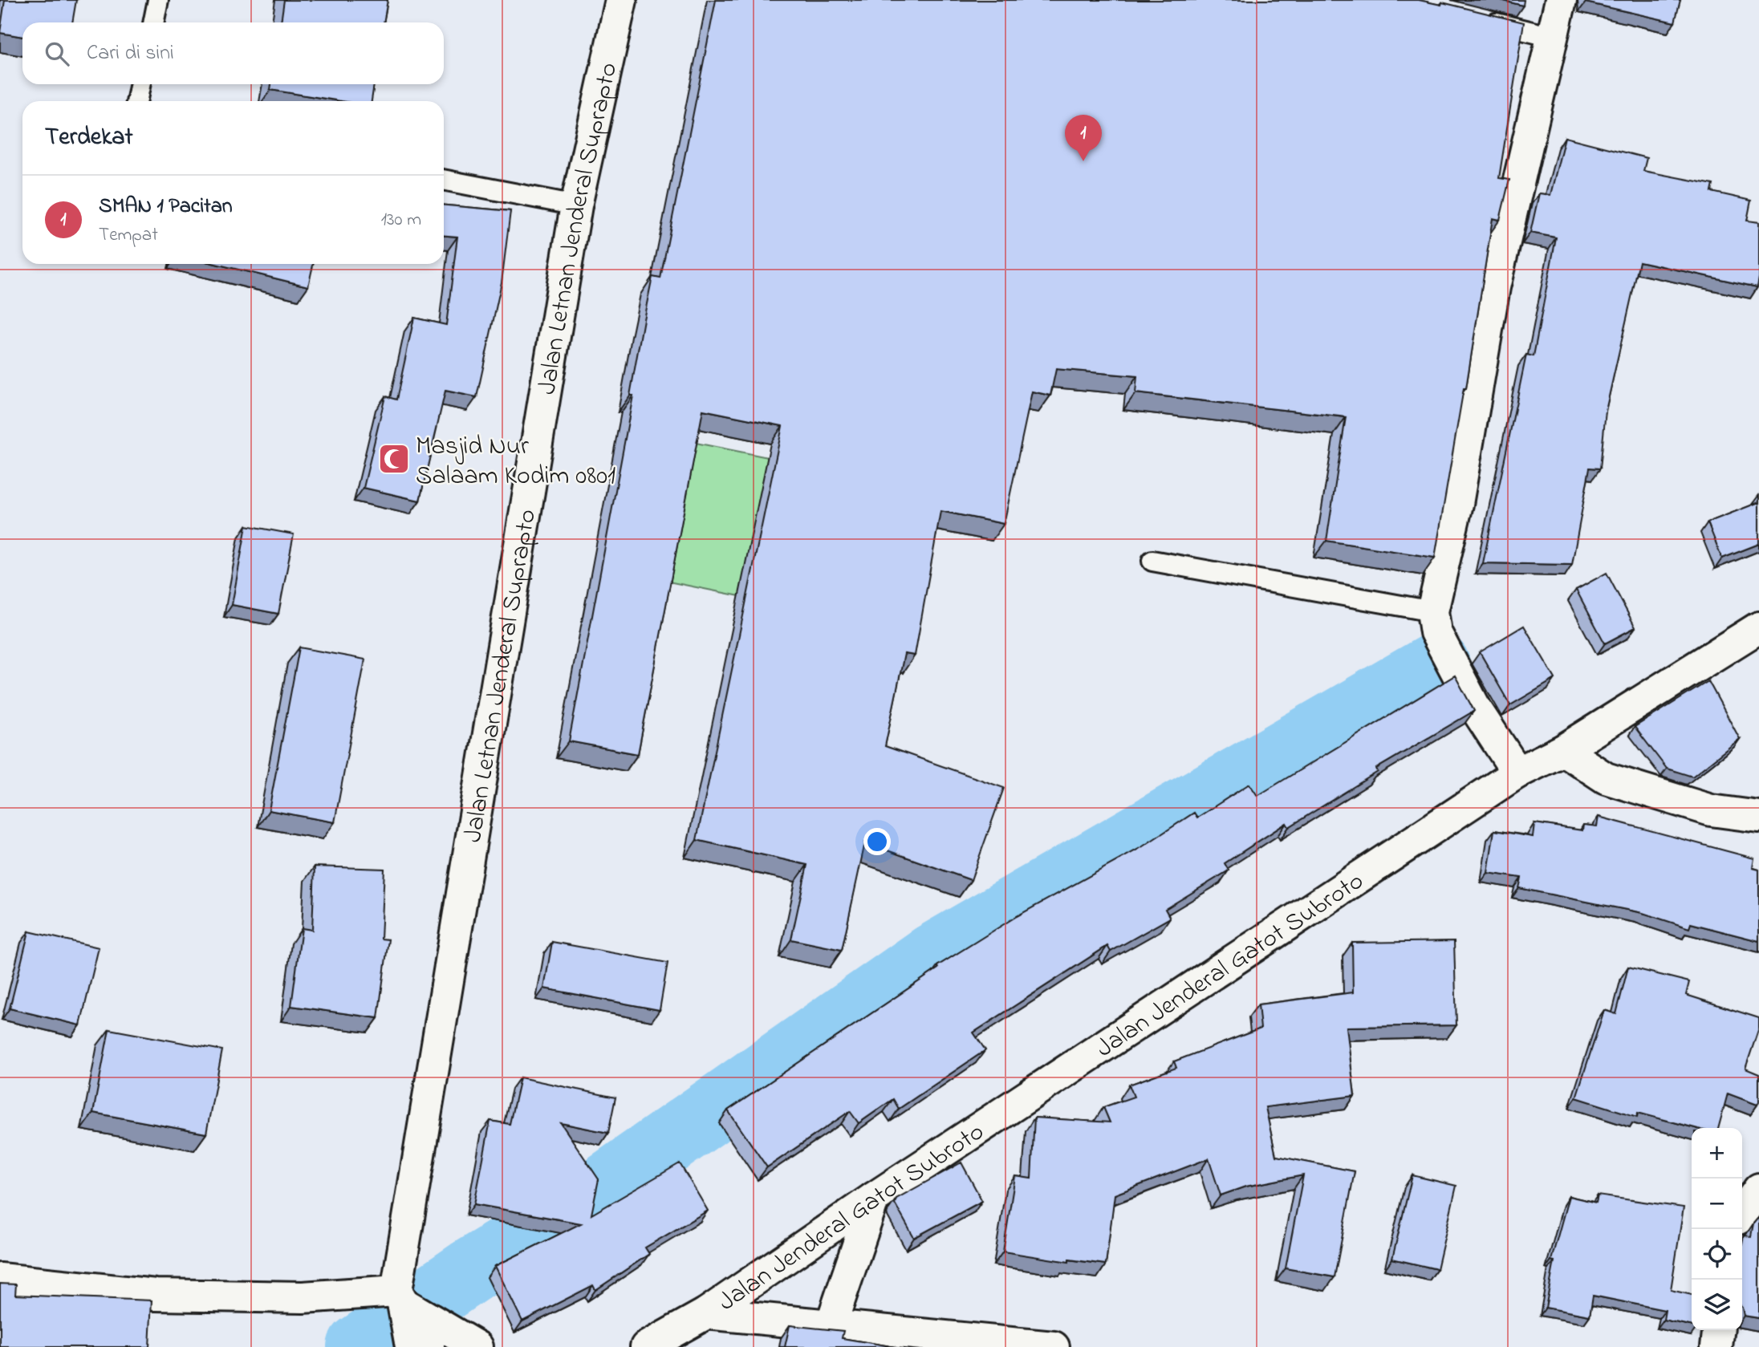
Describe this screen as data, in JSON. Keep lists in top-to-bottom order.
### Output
{
  "streets": {
    "main road": ["Jalan Letnan Jenderal Suprapto", "Jalan Jenderal Gatot Subroto"]
  },
  "places": {
    "mosque": ["Masjid Nur Salaam Kodim 0801"]
  },
  "page": {
    "search": "Cari di sini",
    "heading": "Terdekat",
    "pins": "1",
    "list": [
      {
        "mark": "1",
        "name": "SMAN 1 Pacitan",
        "note": "Tempat",
        "value": "130 m"
      }
    ],
    "map_buttons": ["+", "−"]
  }
}
